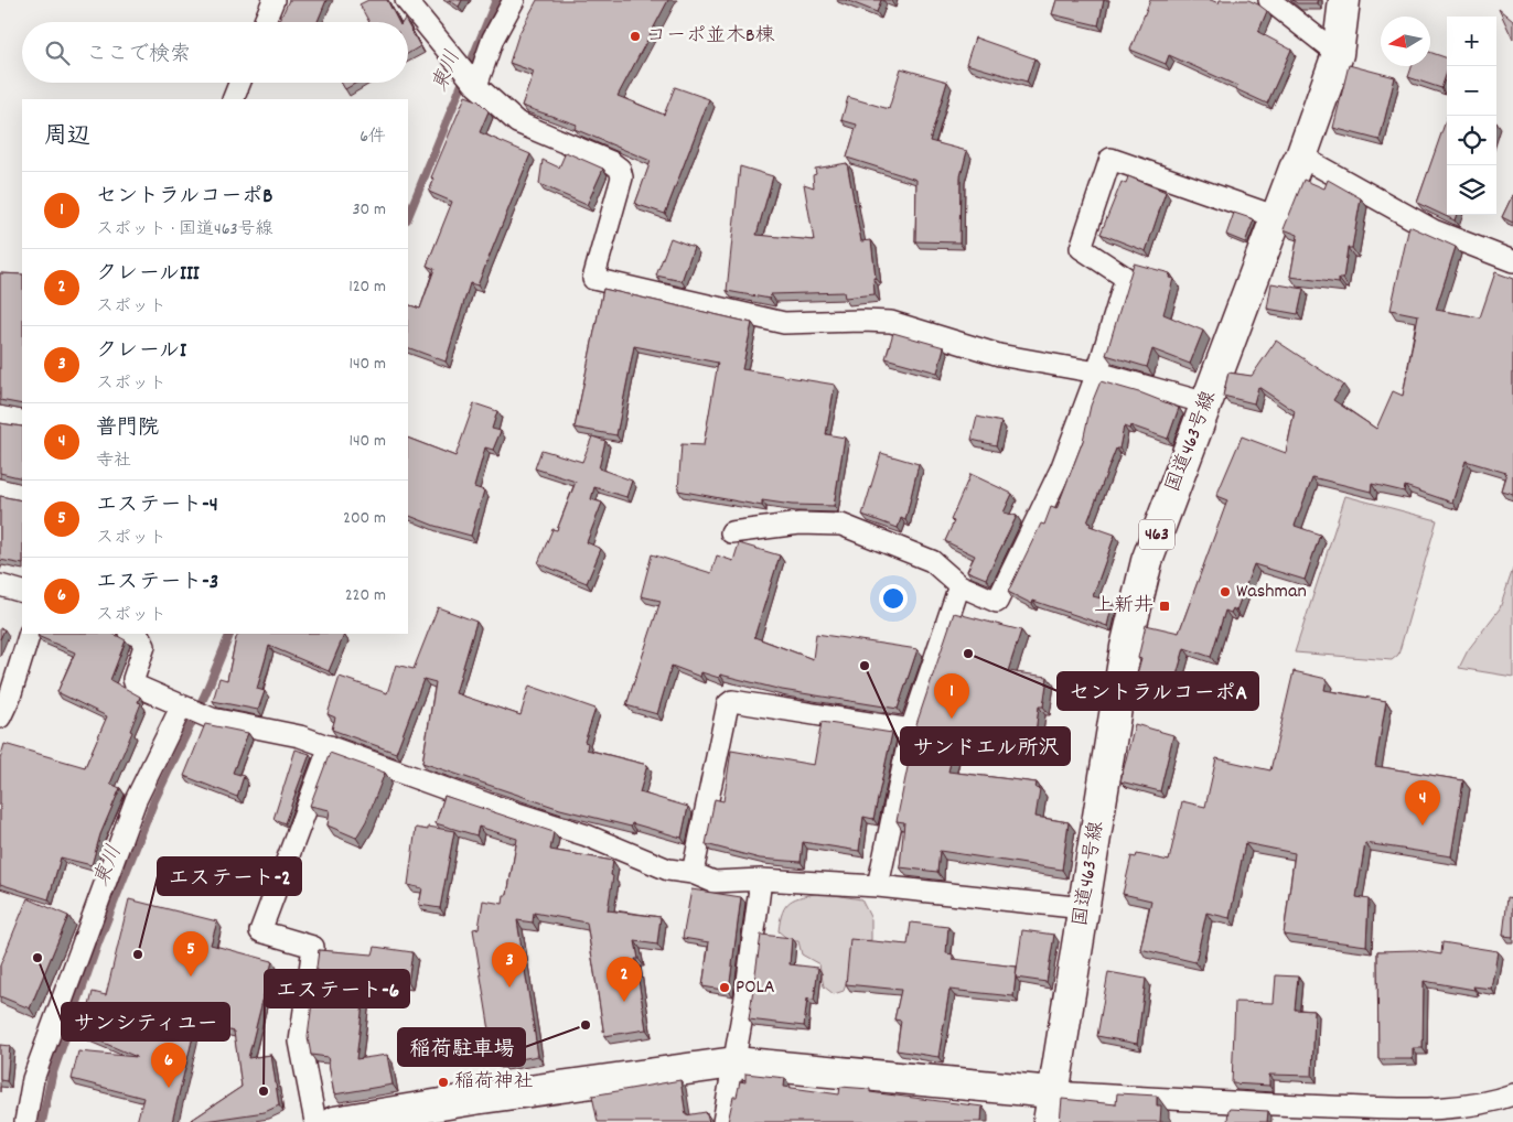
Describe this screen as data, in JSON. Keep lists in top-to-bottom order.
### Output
{
  "streets": {
    "main road": ["国道463号線", "463"]
  },
  "crossings": [
    ["国道463号線", "463"]
  ],
  "water": ["東川"],
  "places": {
    "other": [
      "コーポ並木B棟",
      "Washman",
      "セントラルコーポA",
      "サンドエル所沢",
      "エステート-2",
      "サンシティユー",
      "POLA",
      "稲荷駐車場",
      "稲荷神社",
      "エステート-6"
    ],
    "transit": ["上新井"]
  },
  "north": "left",
  "page": {
    "map_buttons": ["+", "−"],
    "search": "ここで検索",
    "heading": ["周辺", "6件"],
    "list": [
      {
        "mark": "1",
        "name": "セントラルコーポB",
        "note": "スポット · 国道463号線",
        "value": "30 m"
      },
      {
        "mark": "2",
        "name": "クレールIII",
        "note": "スポット",
        "value": "120 m"
      },
      {
        "mark": "3",
        "name": "クレールI",
        "note": "スポット",
        "value": "140 m"
      },
      {
        "mark": "4",
        "name": "普門院",
        "note": "寺社",
        "value": "140 m"
      },
      {
        "mark": "5",
        "name": "エステート-4",
        "note": "スポット",
        "value": "200 m"
      },
      {
        "mark": "6",
        "name": "エステート-3",
        "note": "スポット",
        "value": "220 m"
      }
    ],
    "pins": [
      "1",
      "4",
      "5",
      "3",
      "2",
      "6"
    ]
  }
}
